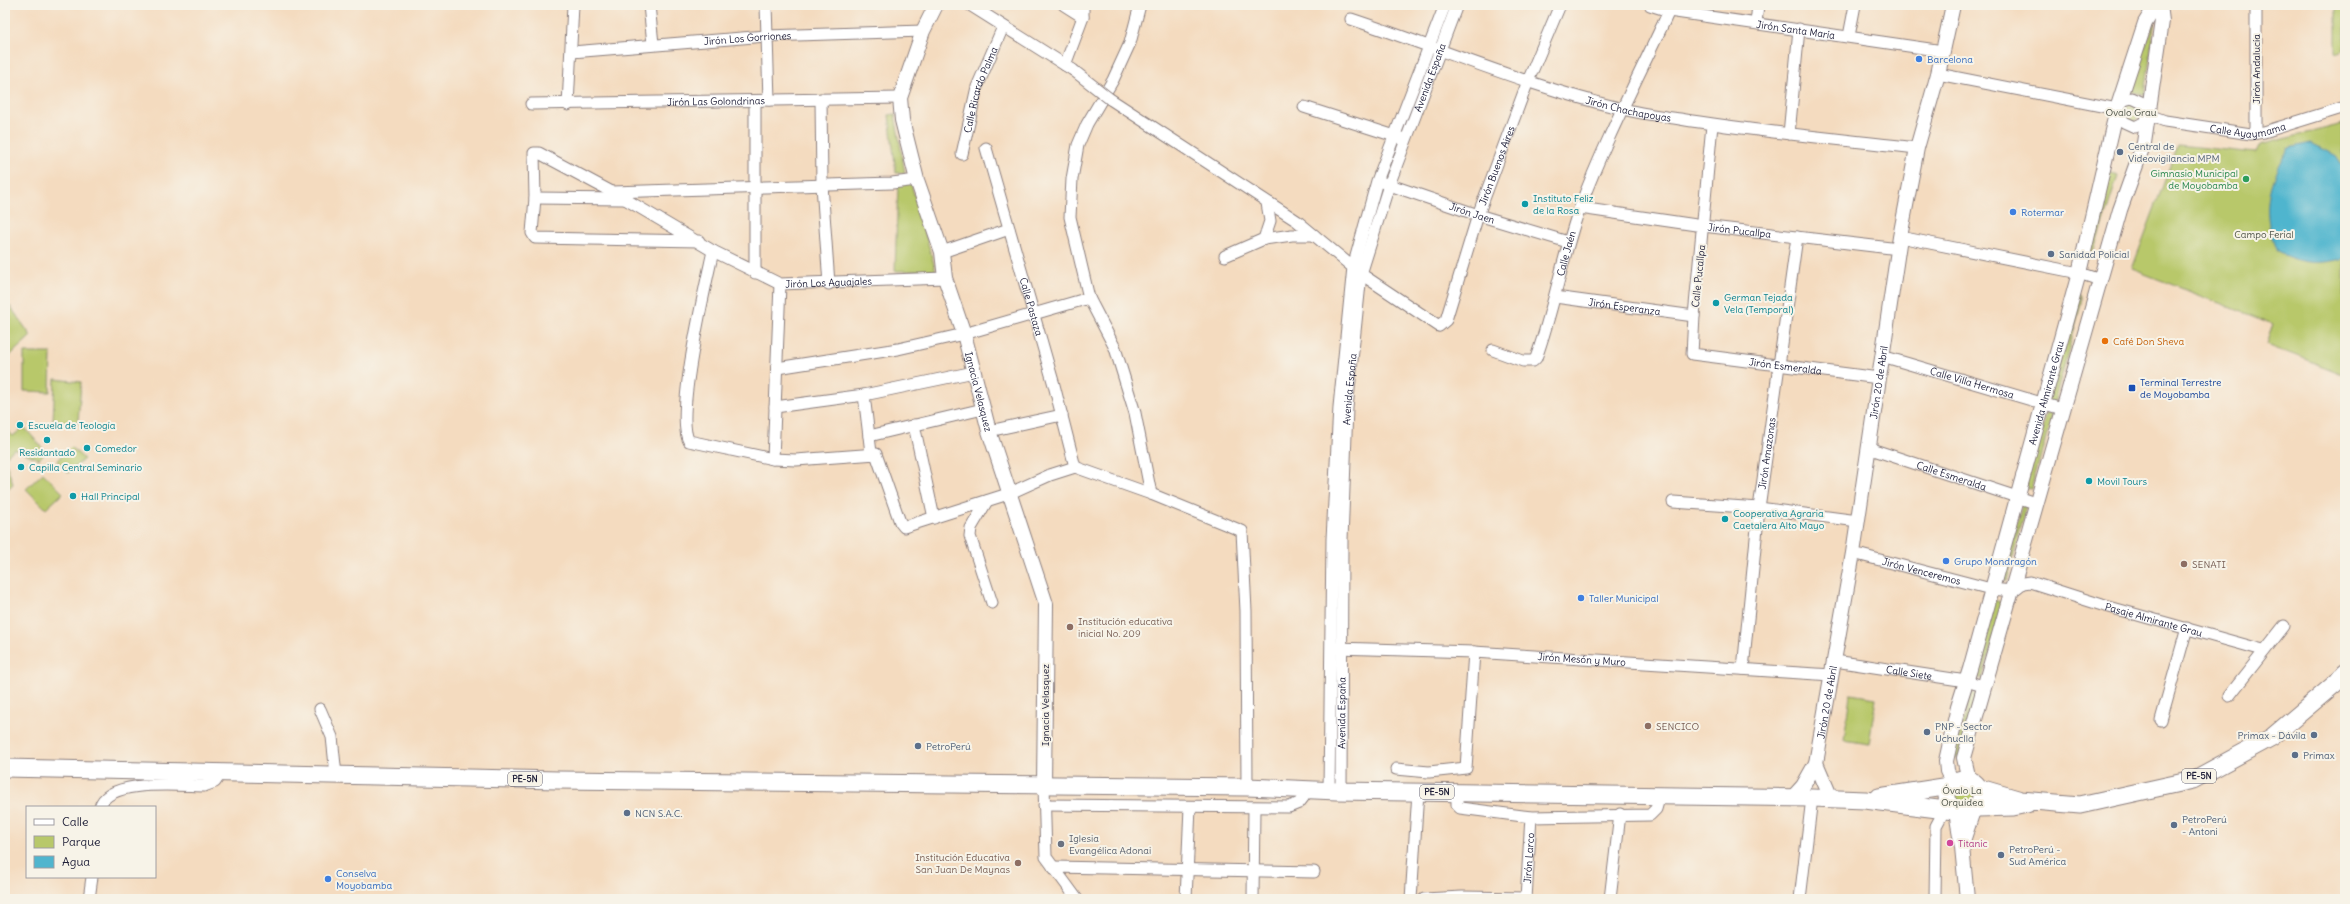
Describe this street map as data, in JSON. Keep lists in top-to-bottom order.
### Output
{
  "streets": {
    "highway": ["PE-5N"],
    "main road": ["Jirón 20 de Abril", "Ignacia Velasquez", "Avenida Almirante Grau"],
    "street": [
      "Jirón Santa María",
      "Jirón Los Gorriones",
      "Jirón Andalucía",
      "Avenida España",
      "Calle Ricardo Palma",
      "Jirón Las Golondrinas",
      "Jirón Chachapoyas",
      "Calle Ayaymama",
      "Jirón Buenos Aires",
      "Jirón Jaen",
      "Jirón Pucallpa",
      "Calle Jaén",
      "Calle Pucallpa",
      "Jirón Los Aguajales",
      "Calle Pastaza",
      "Jirón Esperanza",
      "Jirón Esmeralda",
      "Calle Villa Hermosa",
      "Jirón Amazonas",
      "Calle Esmeralda",
      "Jirón Venceremos",
      "Pasaje Almirante Grau",
      "Jirón Mesón y Muro",
      "Calle Siete",
      "Jirón Larco"
    ]
  },
  "crossings": [
    ["Jirón Santa María", "Calle Jaén"],
    ["Jirón Santa María", "Jirón 20 de Abril"],
    ["Jirón Los Gorriones", "Ignacia Velasquez"],
    ["Jirón Andalucía", "Calle Ayaymama"],
    ["Avenida España", "Jirón Chachapoyas"],
    ["Avenida España", "Jirón Buenos Aires"],
    ["Avenida España", "Jirón Jaen"],
    ["Avenida España", "Jirón Mesón y Muro"],
    ["Avenida España", "PE-5N"],
    ["Jirón Las Golondrinas", "Ignacia Velasquez"],
    ["Jirón Chachapoyas", "Jirón Buenos Aires"],
    ["Jirón Chachapoyas", "Calle Jaén"],
    ["Jirón Chachapoyas", "Calle Pucallpa"],
    ["Jirón Chachapoyas", "Jirón 20 de Abril"],
    ["Calle Ayaymama", "Avenida Almirante Grau"],
    ["Jirón Buenos Aires", "Jirón Jaen"],
    ["Jirón Jaen", "Calle Jaén"],
    ["Jirón Pucallpa", "Calle Jaén"],
    ["Jirón Pucallpa", "Calle Pucallpa"],
    ["Jirón Pucallpa", "Jirón 20 de Abril"],
    ["Jirón Pucallpa", "Avenida Almirante Grau"],
    ["Jirón Pucallpa", "Jirón Amazonas"],
    ["Calle Jaén", "Jirón Esperanza"],
    ["Calle Pucallpa", "Jirón Esperanza"],
    ["Calle Pucallpa", "Jirón Esmeralda"],
    ["Jirón Los Aguajales", "Ignacia Velasquez"],
    ["Jirón Esmeralda", "Jirón 20 de Abril"],
    ["Jirón Esmeralda", "Jirón Amazonas"],
    ["Jirón 20 de Abril", "Calle Villa Hermosa"],
    ["Jirón 20 de Abril", "Calle Esmeralda"],
    ["Jirón 20 de Abril", "Jirón Venceremos"],
    ["Jirón 20 de Abril", "Jirón Mesón y Muro"],
    ["Jirón 20 de Abril", "Calle Siete"],
    ["Calle Villa Hermosa", "Avenida Almirante Grau"],
    ["Ignacia Velasquez", "PE-5N"],
    ["Avenida Almirante Grau", "Calle Esmeralda"],
    ["Avenida Almirante Grau", "Jirón Venceremos"],
    ["Avenida Almirante Grau", "Pasaje Almirante Grau"],
    ["Avenida Almirante Grau", "Calle Siete"],
    ["Avenida Almirante Grau", "PE-5N"],
    ["Jirón Amazonas", "Jirón Mesón y Muro"],
    ["Jirón Mesón y Muro", "Calle Siete"]
  ],
  "parks": ["Ovalo Grau", "Campo Ferial", "Óvalo La Orquídea"],
  "places": {
    "other": [
      "Barcelona",
      "Central de Videovigilancia MPM",
      "Gimnasio Municipal de Moyobamba",
      "Instituto Feliz de la Rosa",
      "Rotermar",
      "Sanidad Policial",
      "German Tejada Vela (Temporal)",
      "Café Don Sheva",
      "Escuela de Teología",
      "Residantado",
      "Comedor",
      "Capilla Central Seminario",
      "Movil Tours",
      "Hall Principal",
      "Cooperativa Agraria Caetalera Alto Mayo",
      "Grupo Mondragón",
      "SENATI",
      "Taller Municipal",
      "Institución educativa inicial No. 209",
      "SENCICO",
      "PNP - Sector Uchuclla",
      "Primax - Dávila",
      "PetroPerú",
      "Primax",
      "NCN S.A.C.",
      "PetroPerú - Antoni",
      "Titanic",
      "Iglesia Evangélica Adonai",
      "PetroPerú - Sud América",
      "Institución Educativa San Juan De Maynas",
      "Conselva Moyobamba"
    ],
    "transit": ["Terminal Terrestre de Moyobamba"]
  },
  "legend": ["Calle", "Parque", "Agua"]
}
